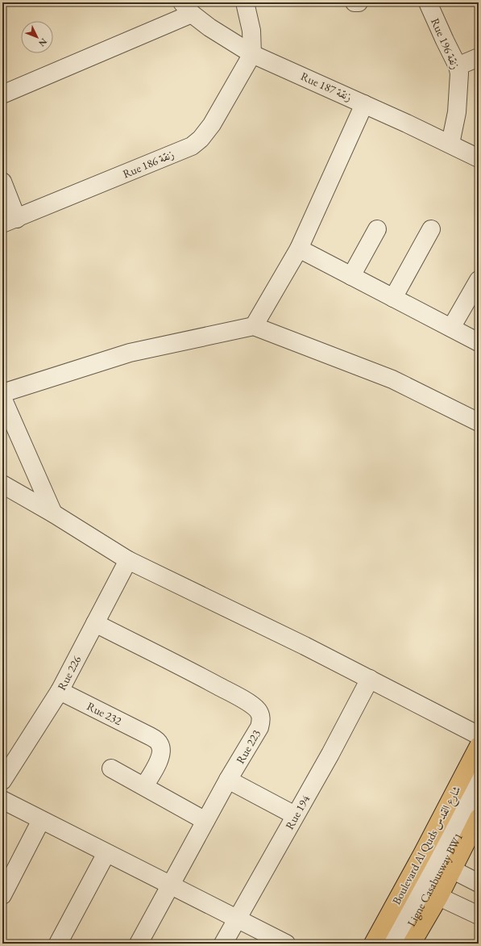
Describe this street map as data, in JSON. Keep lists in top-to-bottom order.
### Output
{
  "streets": {
    "main road": ["Boulevard Al Quds شارع القدس"],
    "street": [
      "Rue 196 زنقة",
      "Rue 187 زنقة",
      "Rue 186 زنقة",
      "Rue 226",
      "Rue 232",
      "Rue 223",
      "Rue 194",
      "Ligne Casabusway BW1"
    ]
  },
  "crossings": [
    ["Rue 196 زنقة", "Rue 187 زنقة"],
    ["Rue 187 زنقة", "Rue 186 زنقة"],
    ["Rue 226", "Rue 232"],
    ["Rue 226", "Rue 223"],
    ["Boulevard Al Quds شارع القدس", "Ligne Casabusway BW1"]
  ],
  "north": "bottom right"
}
